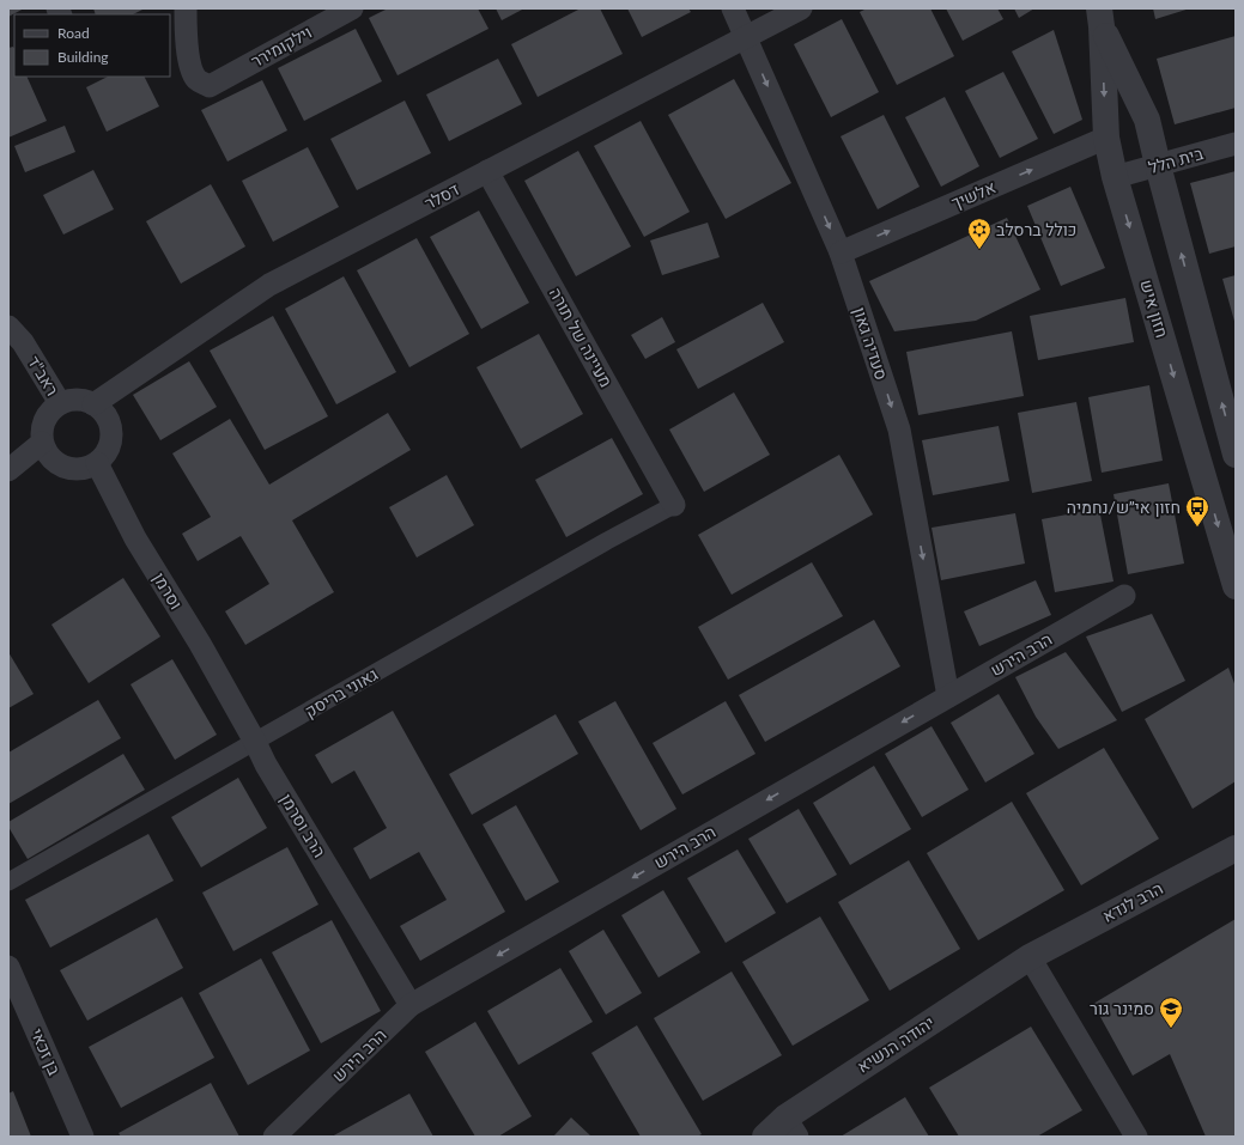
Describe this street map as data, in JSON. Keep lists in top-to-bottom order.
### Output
{
  "streets": {
    "street": [
      "וילקומירר",
      "בית הלל",
      "אלשיך",
      "דסלר",
      "חזון איש",
      "מעיינה של תורה",
      "סעדיה גאון",
      "ראב\"ד",
      "וסרמן",
      "הרב הירש",
      "גאוני בריסק",
      "הרב וסרמן",
      "הרב לנדא",
      "יהודה הנשיא",
      "בן זכאי"
    ]
  },
  "crossings": [
    ["בית הלל", "חזון איש"],
    ["אלשיך", "חזון איש"],
    ["אלשיך", "סעדיה גאון"],
    ["דסלר", "מעיינה של תורה"],
    ["דסלר", "סעדיה גאון"],
    ["דסלר", "ראב\"ד"],
    ["דסלר", "וסרמן"],
    ["מעיינה של תורה", "גאוני בריסק"],
    ["סעדיה גאון", "הרב הירש"],
    ["ראב\"ד", "וסרמן"],
    ["וסרמן", "הרב וסרמן"],
    ["הרב הירש", "הרב וסרמן"],
    ["גאוני בריסק", "הרב וסרמן"],
    ["הרב לנדא", "יהודה הנשיא"]
  ],
  "one_way": ["אלשיך", "סעדיה גאון", "הרב הירש"],
  "places": {
    "synagogue": ["כולל ברסלב"],
    "bus stop": ["חזון אי״ש/נחמיה"],
    "school or university": ["סמינר גור"]
  },
  "legend": ["Road", "Building"]
}
